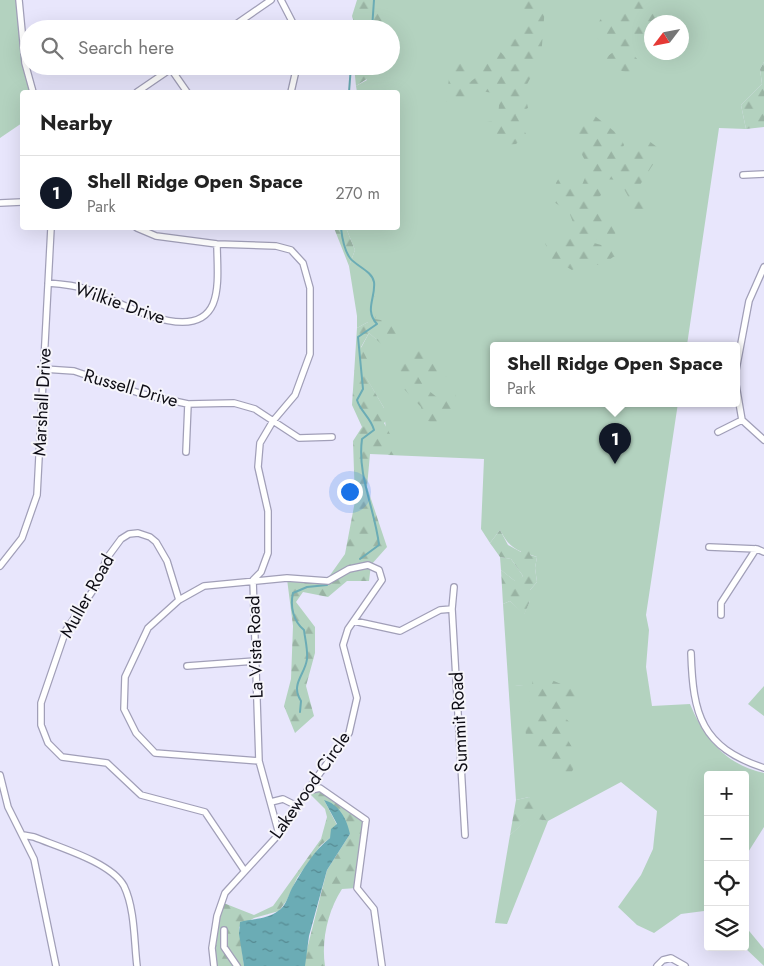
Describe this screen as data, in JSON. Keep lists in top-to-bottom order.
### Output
{
  "streets": {
    "street": [
      "Wilkie Drive",
      "Russell Drive",
      "Marshall Drive",
      "Muller Road",
      "La Vista Road",
      "Summit Road",
      "Lakewood Circle"
    ]
  },
  "crossings": [
    ["Wilkie Drive", "Marshall Drive"],
    ["Wilkie Drive", "La Vista Road"],
    ["Russell Drive", "Marshall Drive"],
    ["Russell Drive", "La Vista Road"],
    ["Muller Road", "Lakewood Circle"],
    ["La Vista Road", "Lakewood Circle"]
  ],
  "north": "bottom left",
  "page": {
    "search": "Search here",
    "heading": "Nearby",
    "list": [
      {
        "mark": "1",
        "name": "Shell Ridge Open Space",
        "note": "Park",
        "value": "270 m"
      }
    ],
    "popup": ["Shell Ridge Open Space", "Park"],
    "pins": "1",
    "map_buttons": ["+", "−"]
  }
}
